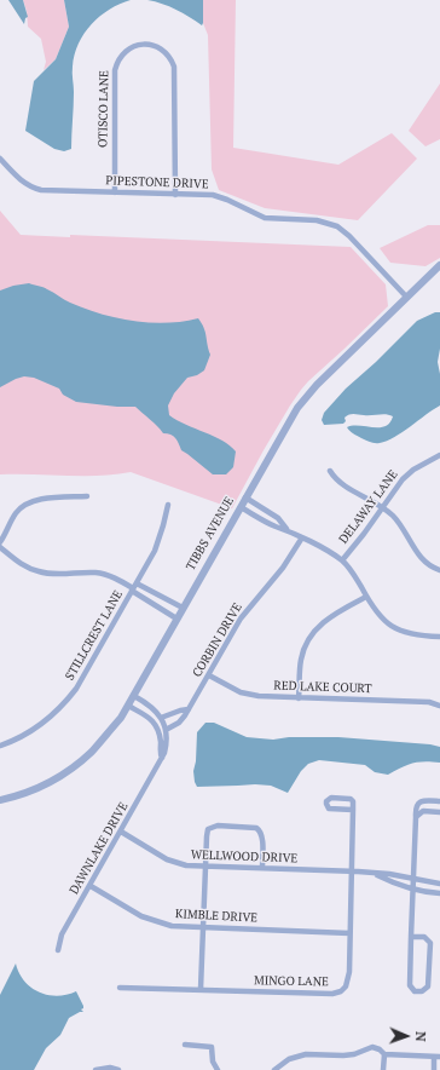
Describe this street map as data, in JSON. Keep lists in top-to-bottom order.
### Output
{
  "streets": {
    "street": [
      "OTISCO LANE",
      "PIPESTONE DRIVE",
      "DELAWAY LANE",
      "TIBBS AVENUE",
      "STILLCREST LANE",
      "CORBIN DRIVE",
      "RED LAKE COURT",
      "DAWNLAKE DRIVE",
      "WELLWOOD DRIVE",
      "KIMBLE DRIVE",
      "MINGO LANE"
    ]
  },
  "crossings": [
    ["OTISCO LANE", "PIPESTONE DRIVE"],
    ["PIPESTONE DRIVE", "TIBBS AVENUE"],
    ["CORBIN DRIVE", "RED LAKE COURT"],
    ["CORBIN DRIVE", "DAWNLAKE DRIVE"],
    ["DAWNLAKE DRIVE", "WELLWOOD DRIVE"],
    ["DAWNLAKE DRIVE", "KIMBLE DRIVE"],
    ["WELLWOOD DRIVE", "MINGO LANE"],
    ["KIMBLE DRIVE", "MINGO LANE"]
  ],
  "north": "right"
}
